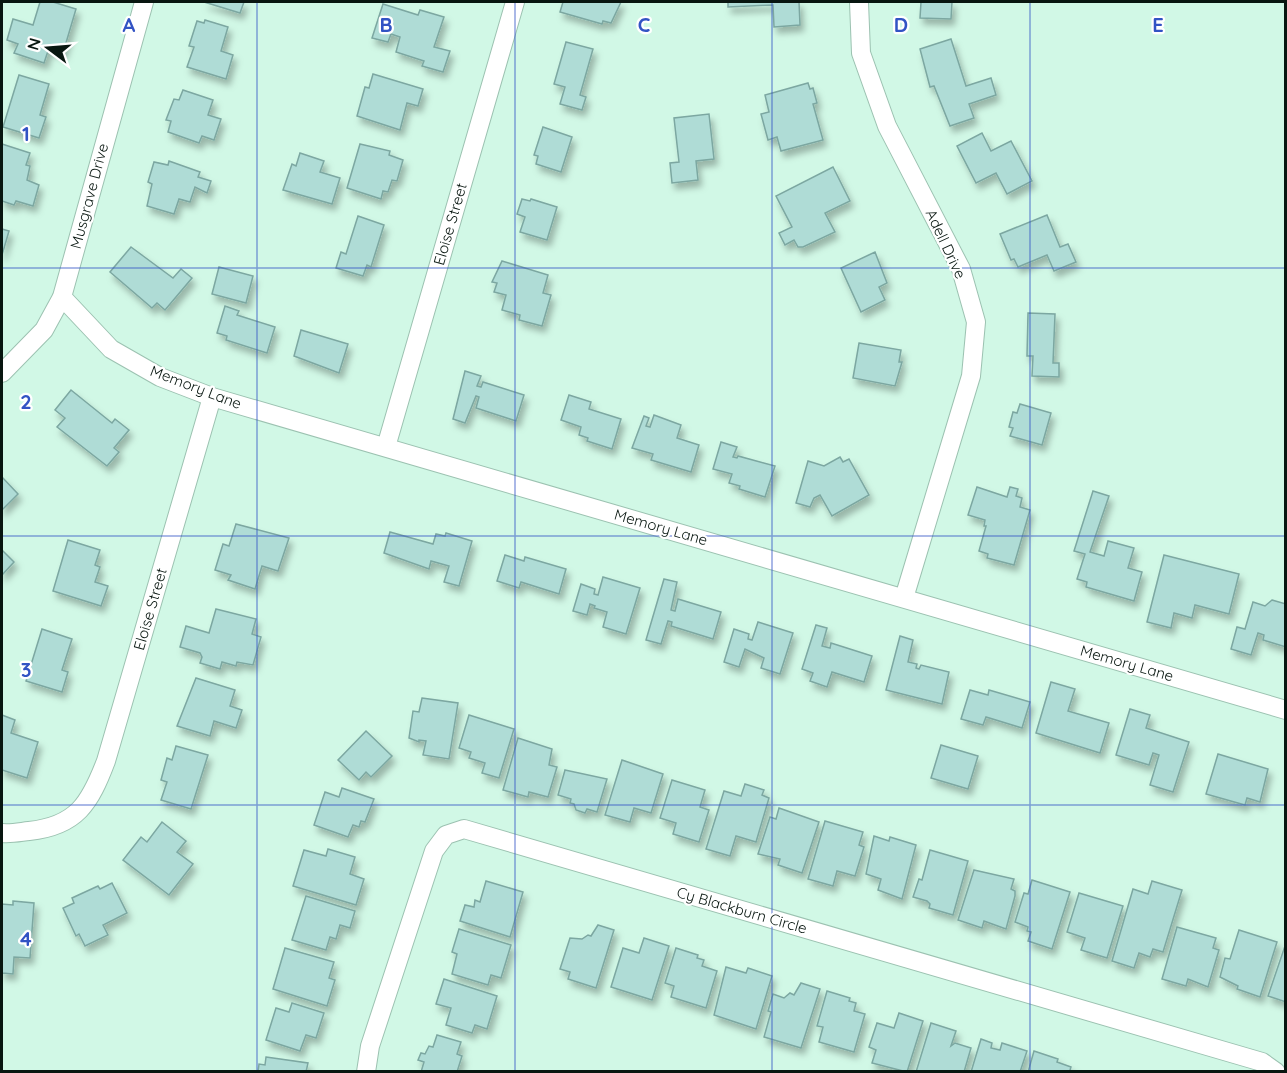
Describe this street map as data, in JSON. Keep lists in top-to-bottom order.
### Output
{
  "streets": {
    "street": [
      "Musgrave Drive",
      "Eloise Street",
      "Adell Drive",
      "Memory Lane",
      "Cy Blackburn Circle"
    ]
  },
  "crossings": [
    ["Musgrave Drive", "Memory Lane"],
    ["Eloise Street", "Memory Lane"],
    ["Adell Drive", "Memory Lane"]
  ],
  "north": "left",
  "grid": {
    "columns": [
      "A",
      "B",
      "C",
      "D",
      "E"
    ],
    "rows": [
      "1",
      "2",
      "3",
      "4"
    ]
  }
}
